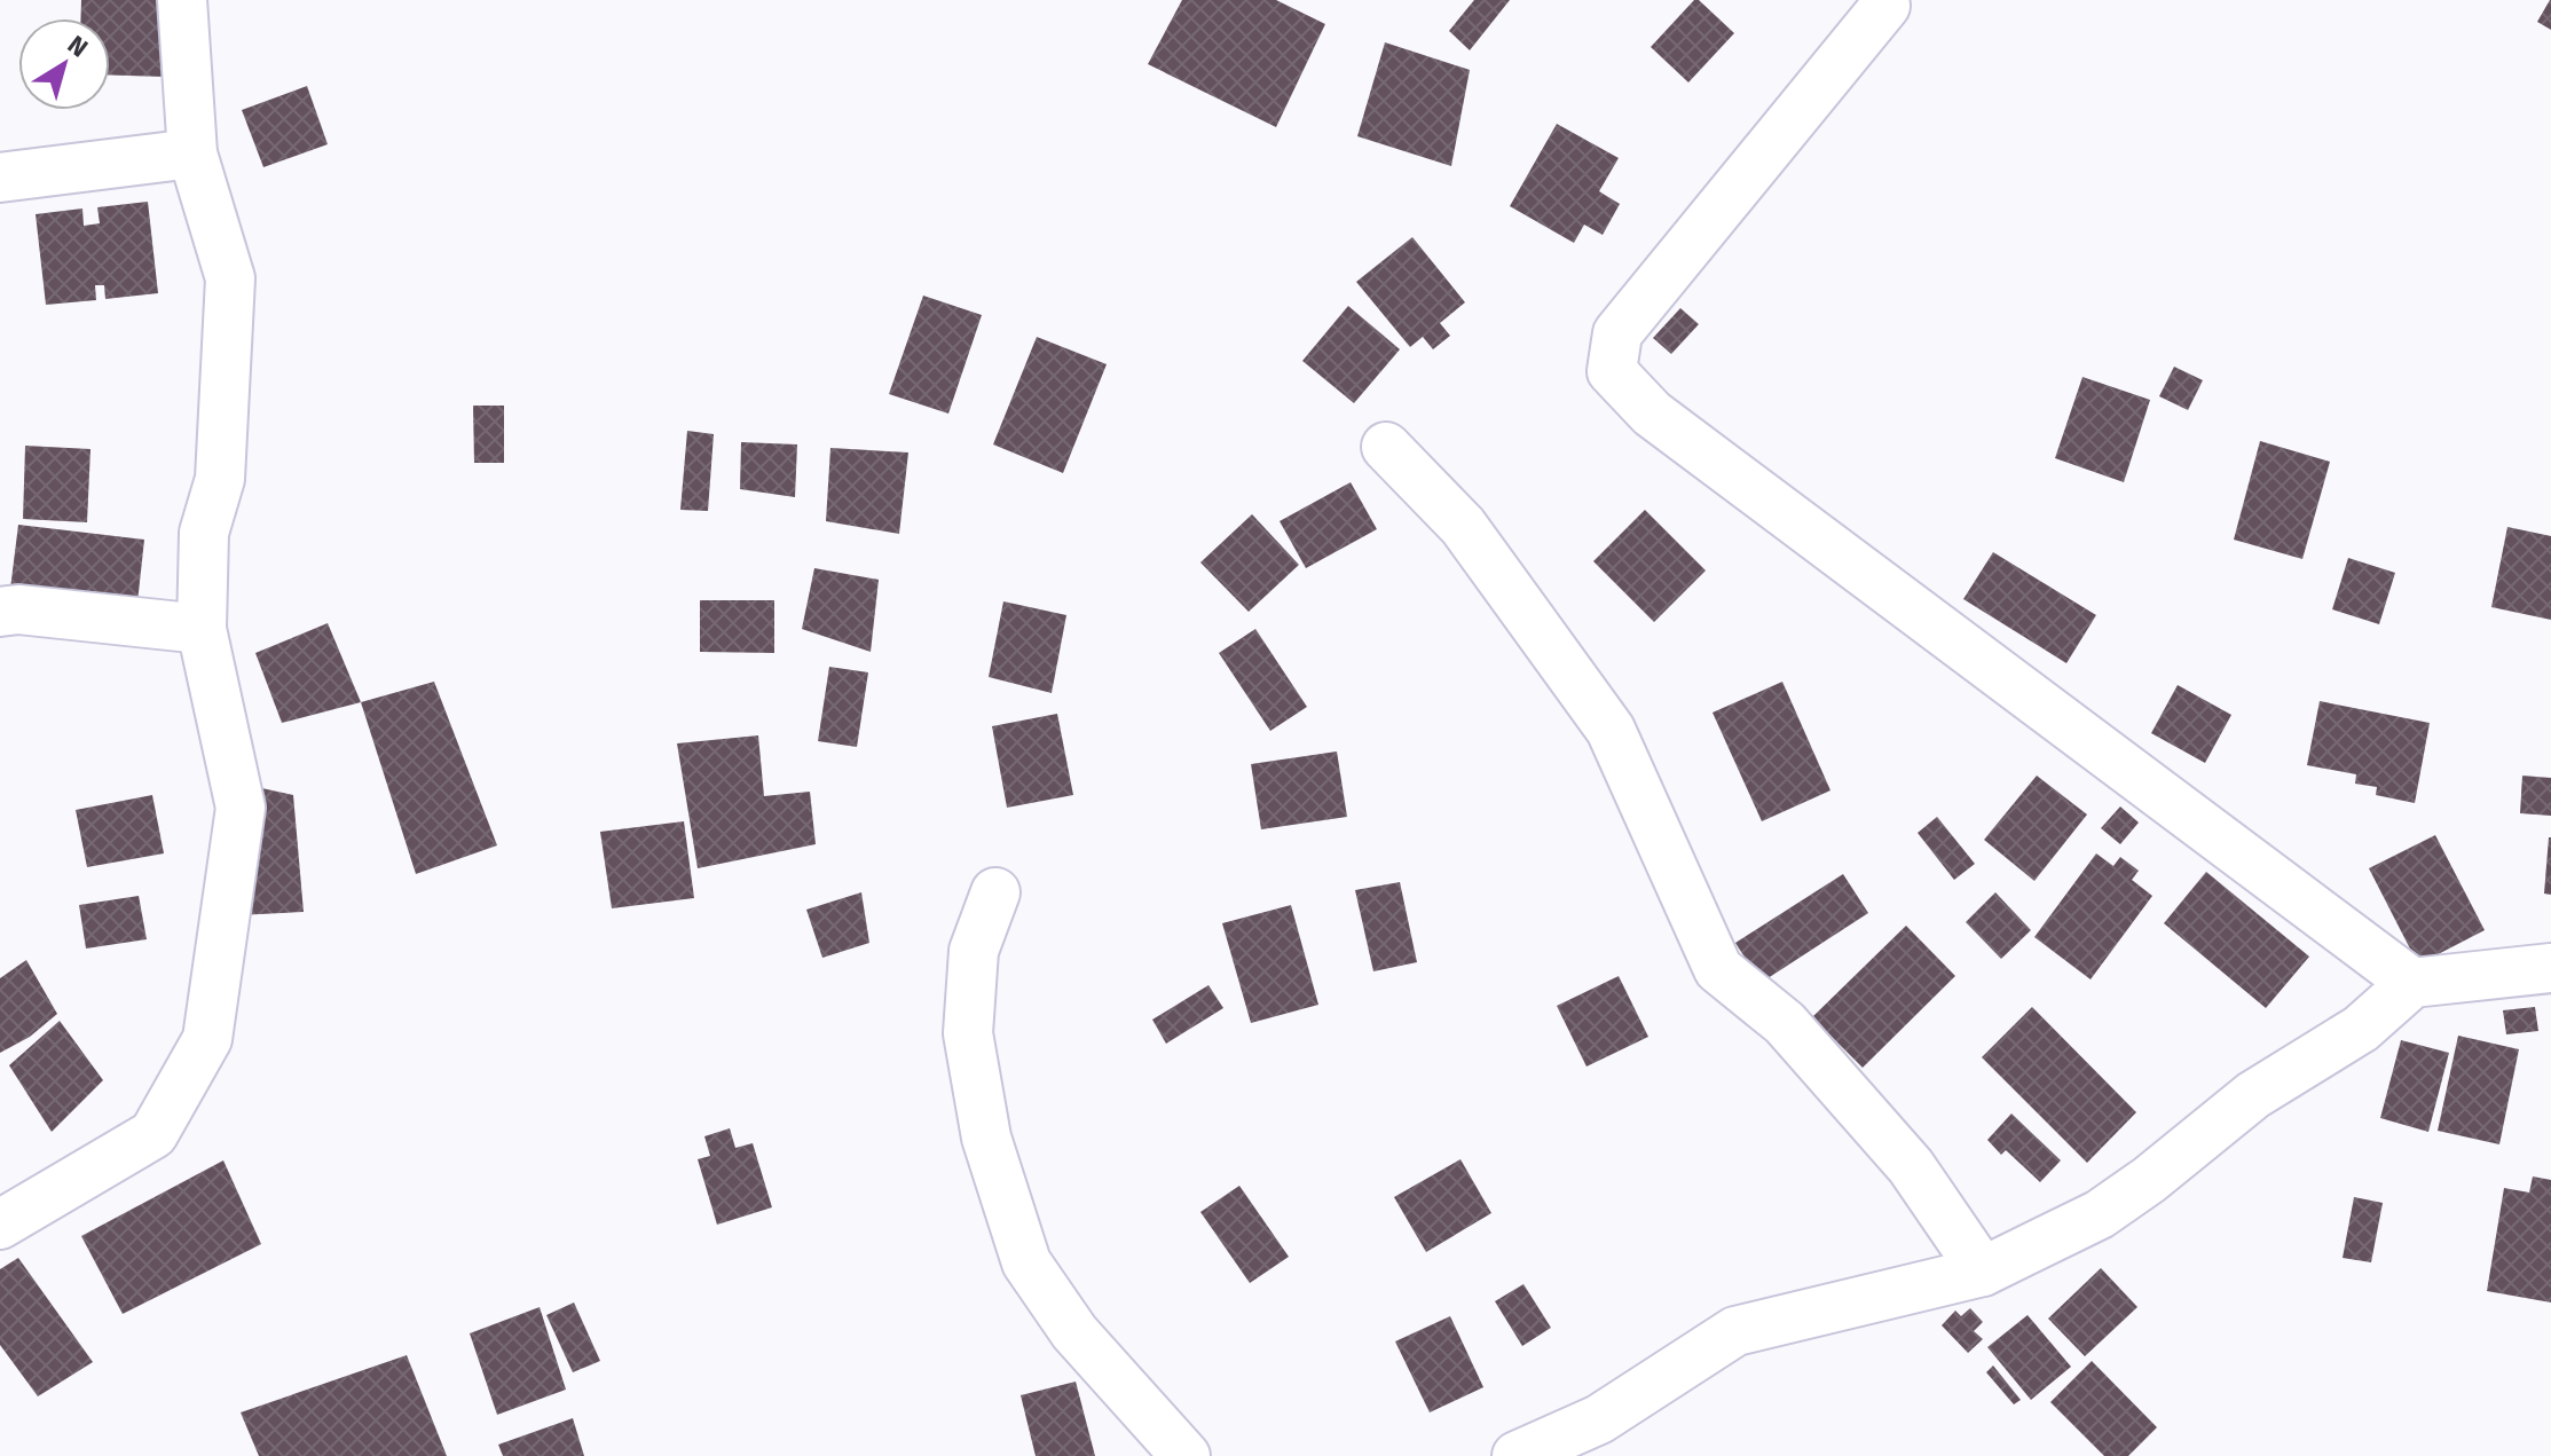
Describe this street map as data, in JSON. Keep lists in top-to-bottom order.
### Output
{
  "north": "top right"
}
